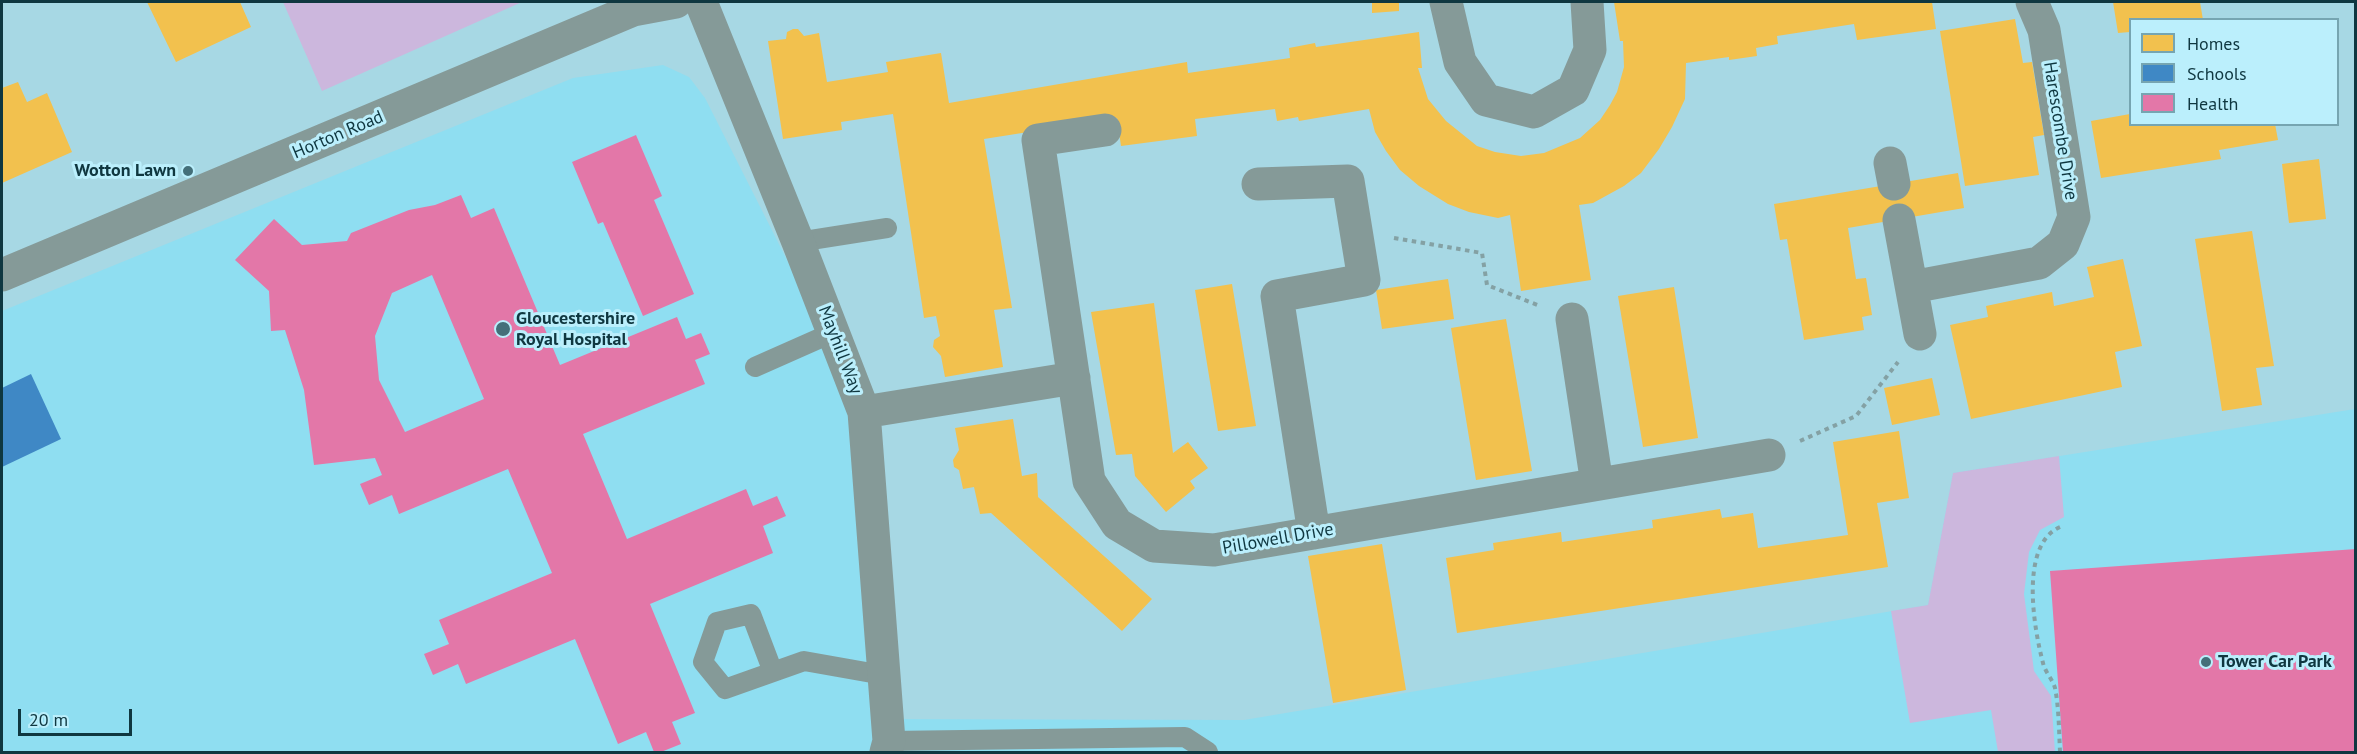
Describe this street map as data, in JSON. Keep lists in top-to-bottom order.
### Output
{
  "streets": {
    "street": [
      "Harescombe Drive",
      "Horton Road",
      "Mayhill Way",
      "Pillowell Drive"
    ]
  },
  "places": ["Wotton Lawn", "Gloucestershire Royal Hospital", "Tower Car Park"],
  "legend": ["Homes", "Schools", "Health"],
  "scale_bar": "20 m"
}
